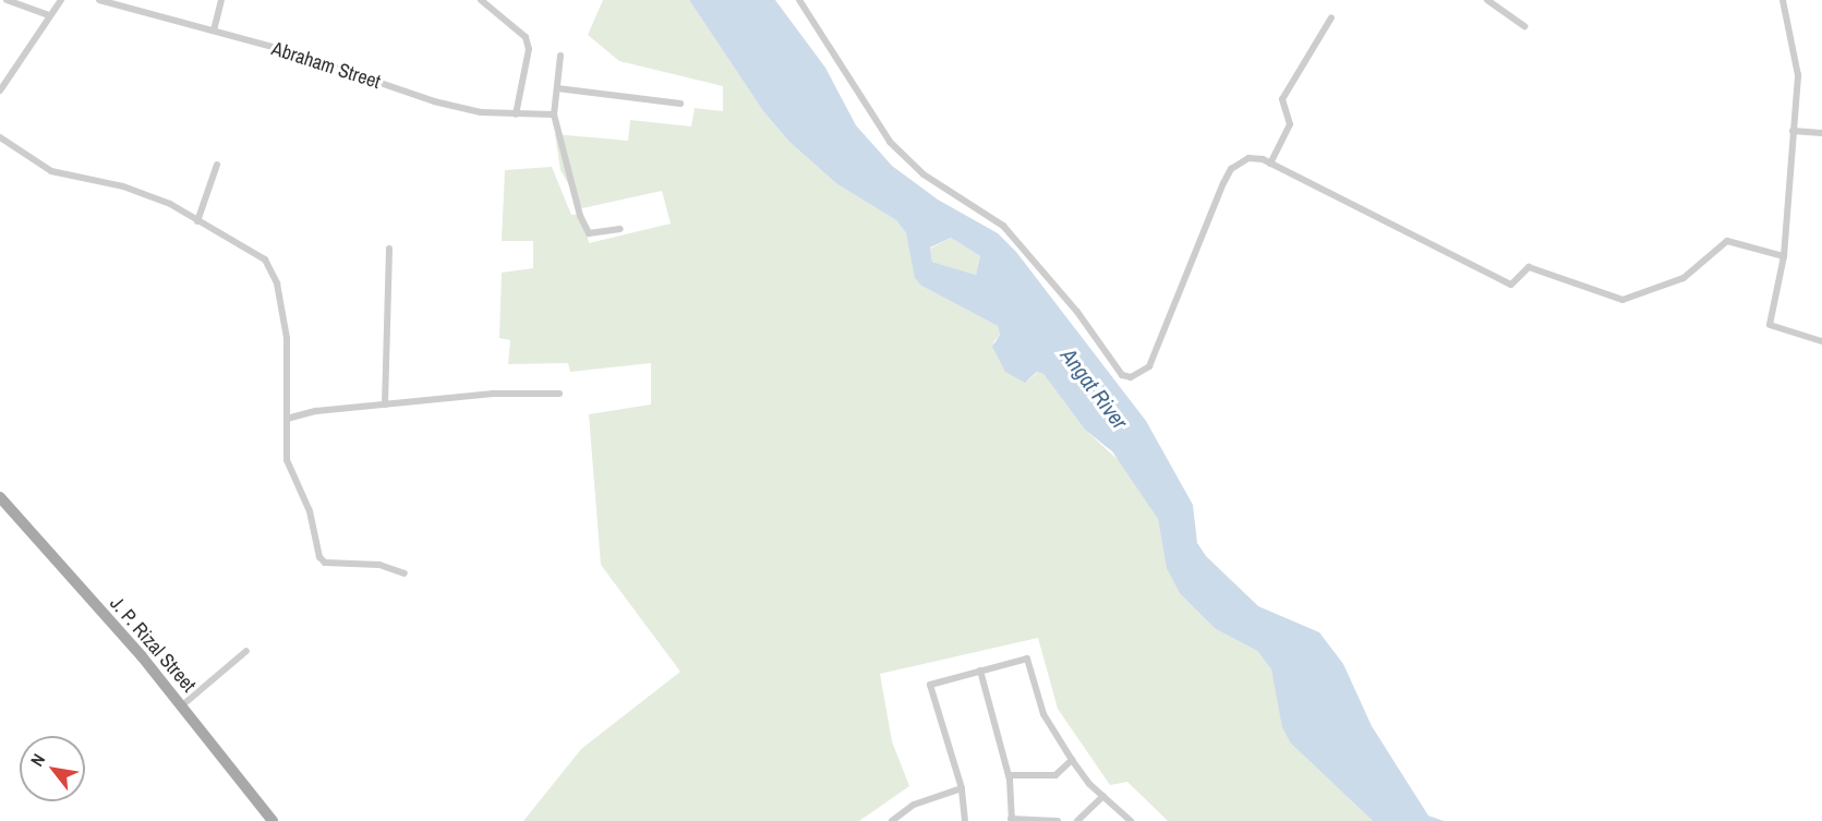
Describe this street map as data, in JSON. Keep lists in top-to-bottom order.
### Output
{
  "streets": {
    "main road": ["J. P. Rizal Street"],
    "street": ["Abraham Street"]
  },
  "water": ["Angat River"],
  "north": "top left"
}
